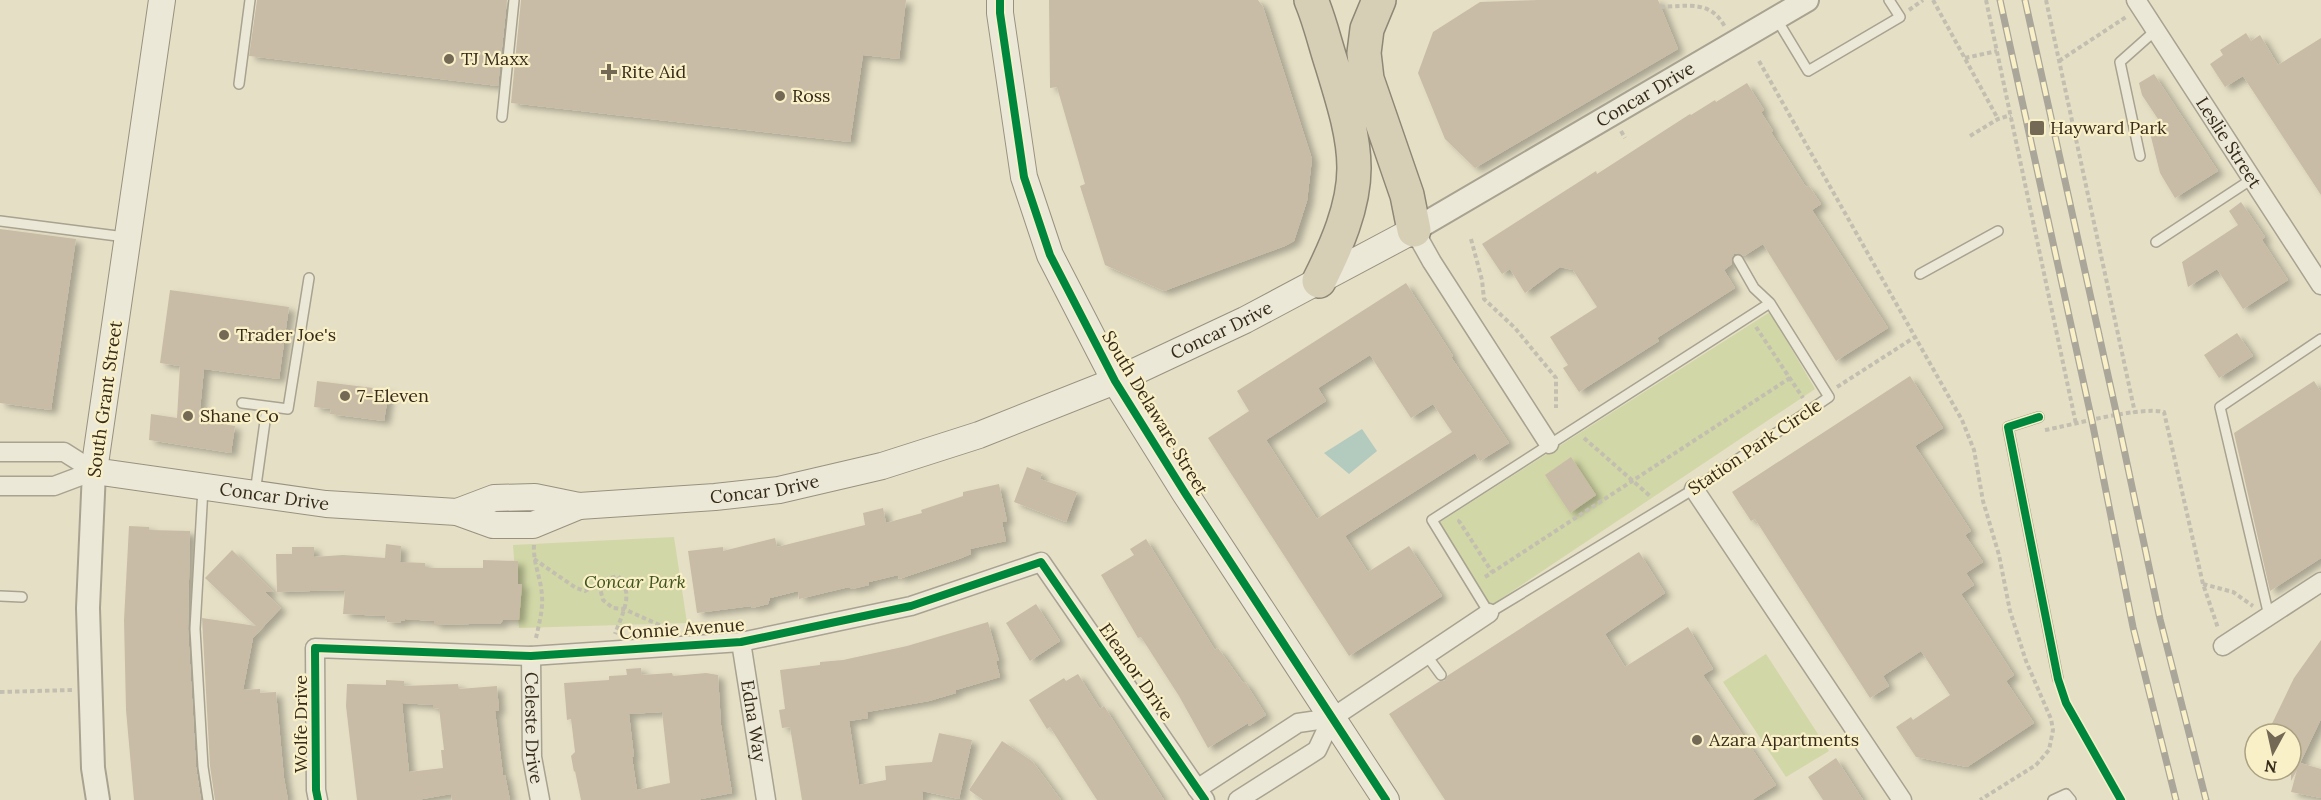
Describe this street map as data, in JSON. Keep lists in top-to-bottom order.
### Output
{
  "streets": {
    "main road": ["Concar Drive", "South Grant Street", "South Delaware Street"],
    "street": [
      "Leslie Street",
      "Connie Avenue",
      "Eleanor Drive",
      "Edna Way",
      "Wolfe Drive",
      "Celeste Drive"
    ],
    "lane": ["Station Park Circle"]
  },
  "crossings": [
    ["Concar Drive", "South Grant Street"],
    ["Concar Drive", "South Delaware Street"],
    ["Connie Avenue", "Eleanor Drive"],
    ["Connie Avenue", "Edna Way"],
    ["Connie Avenue", "Wolfe Drive"],
    ["Connie Avenue", "Celeste Drive"]
  ],
  "parks": ["Concar Park"],
  "places": {
    "other": [
      "TJ Maxx",
      "Ross",
      "Trader Joe's",
      "7-Eleven",
      "Shane Co",
      "Azara Apartments"
    ],
    "health": ["Rite Aid"],
    "transit": ["Hayward Park"]
  },
  "north": "bottom"
}
